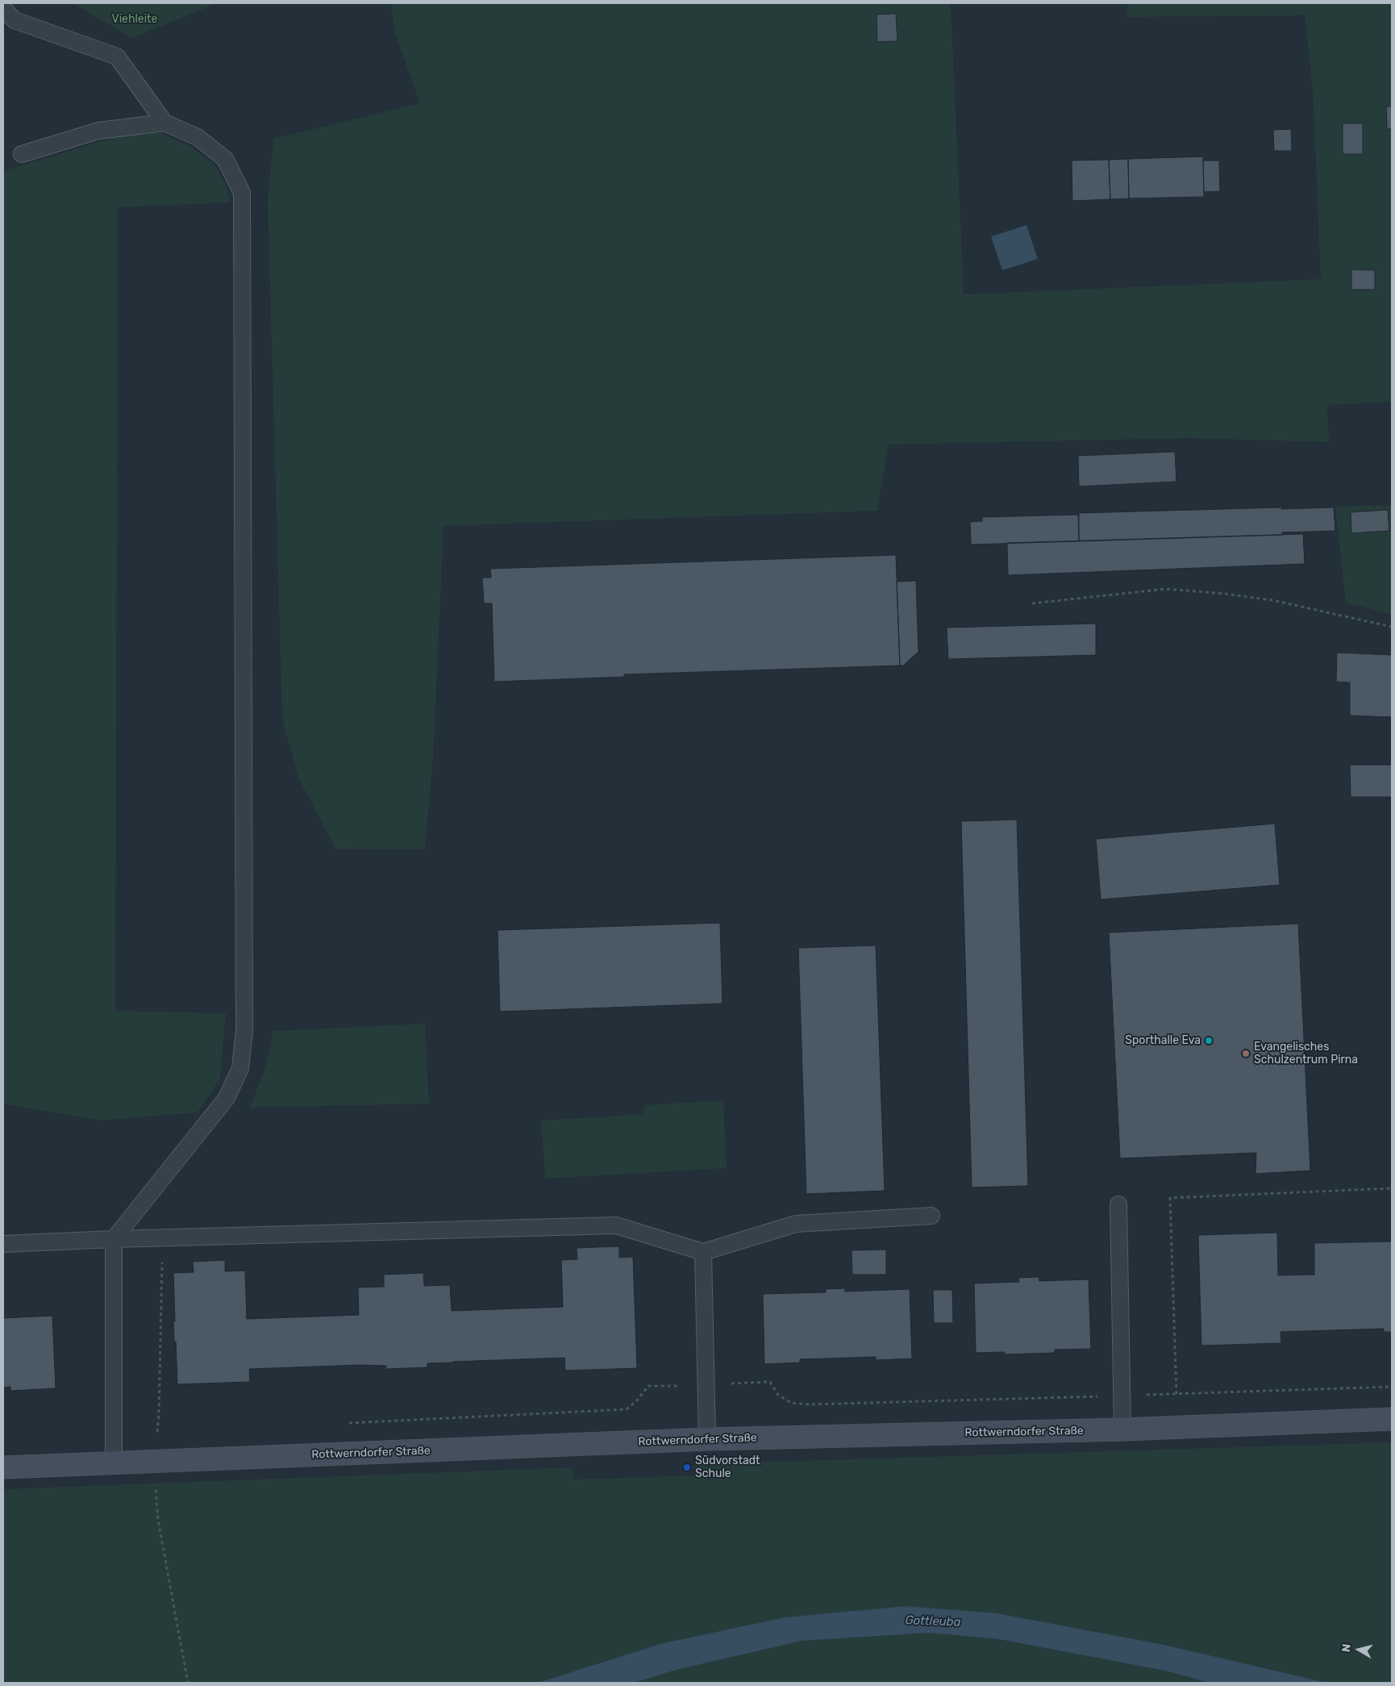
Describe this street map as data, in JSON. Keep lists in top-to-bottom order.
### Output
{
  "streets": {
    "main road": ["Rottwerndorfer Straße"]
  },
  "water": ["Gottleuba"],
  "parks": ["Viehleite"],
  "places": ["Sporthalle Eva", "Evangelisches Schulzentrum Pirna", "Südvorstadt Schule"],
  "north": "left"
}
